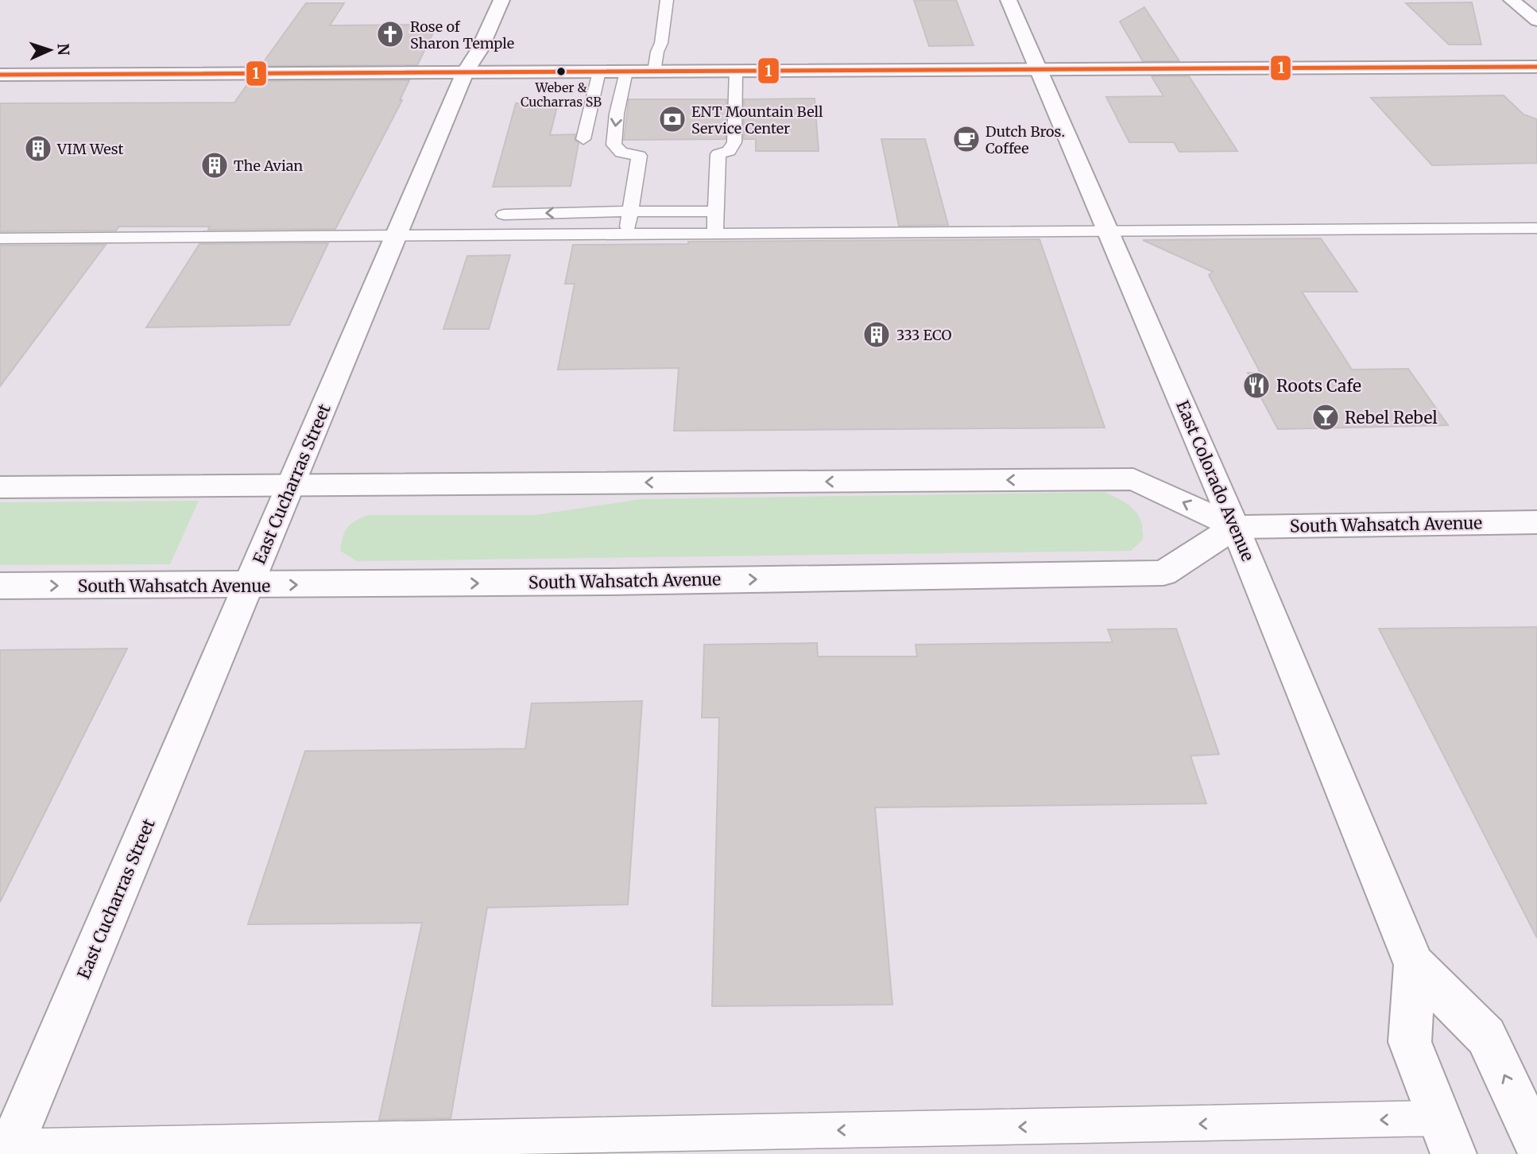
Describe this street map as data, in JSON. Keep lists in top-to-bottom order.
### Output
{
  "streets": {
    "main road": ["East Colorado Avenue", "East Cucharras Street", "South Wahsatch Avenue"]
  },
  "crossings": [
    ["East Colorado Avenue", "South Wahsatch Avenue"],
    ["East Cucharras Street", "South Wahsatch Avenue"]
  ],
  "places": {
    "church": ["Rose of Sharon Temple"],
    "other": ["Weber & Cucharras SB"],
    "bank": ["ENT Mountain Bell Service Center"],
    "cafe": ["Dutch Bros. Coffee"],
    "building": ["VIM West", "The Avian", "333 ECO"],
    "restaurant": ["Roots Cafe"],
    "bar": ["Rebel Rebel"]
  },
  "lines": ["transit line 1"],
  "north": "right"
}
